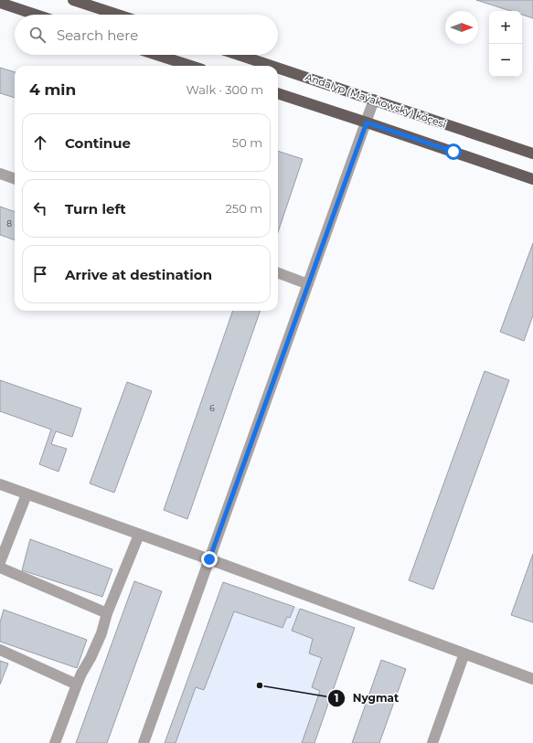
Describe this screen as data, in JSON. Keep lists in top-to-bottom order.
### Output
{
  "streets": {
    "main road": ["Andalyp (Maýakowsky) köçesi"]
  },
  "places": ["Nygmat"],
  "house_numbers": ["8", "6"],
  "north": "right",
  "page": {
    "map_buttons": ["+", "−"],
    "search": "Search here",
    "heading": ["4 min", "Walk · 300 m"],
    "list": [
      ["Continue", "50 m"],
      ["Turn left", "250 m"],
      "Arrive at destination"
    ]
  }
}
